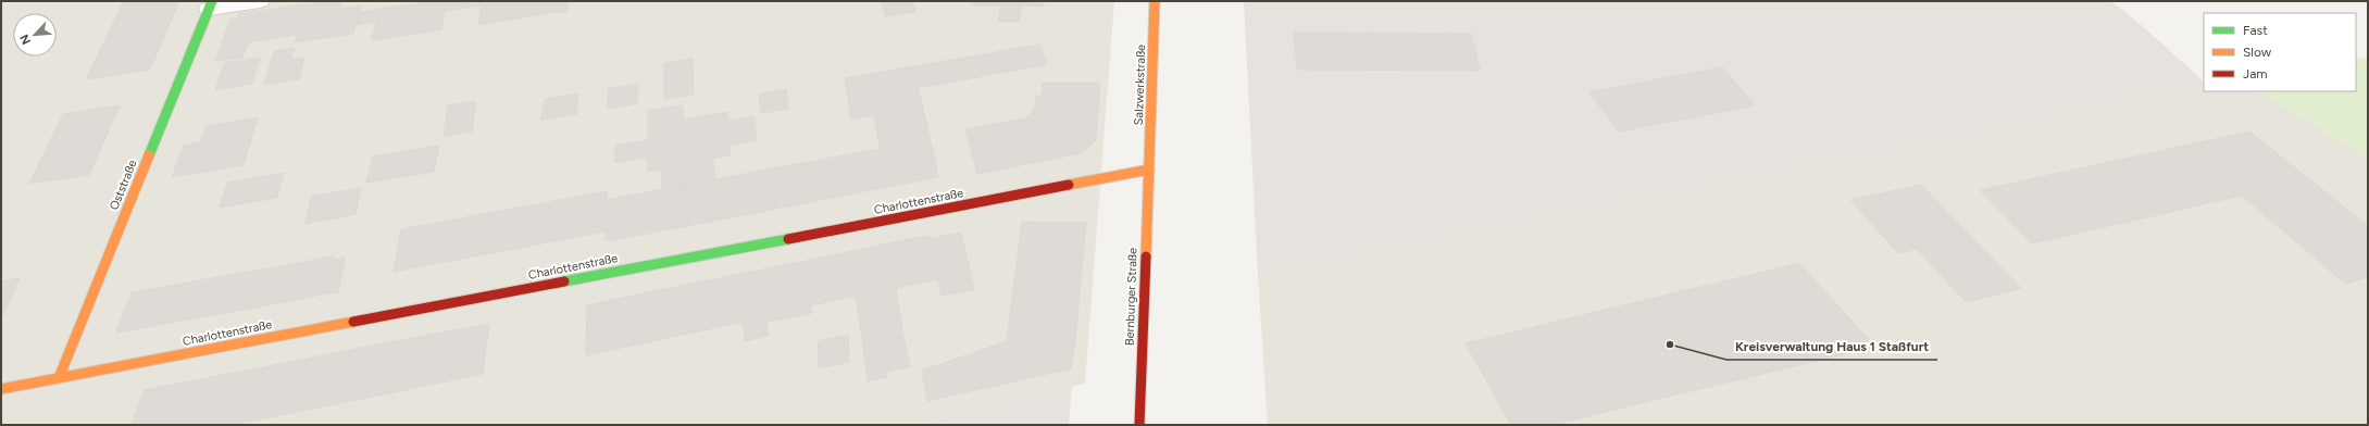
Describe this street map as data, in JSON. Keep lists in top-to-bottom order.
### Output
{
  "streets": {
    "street": [
      "Salzwerkstraße",
      "Oststraße",
      "Charlottenstraße",
      "Bernburger Straße"
    ]
  },
  "crossings": [
    ["Salzwerkstraße", "Charlottenstraße"],
    ["Salzwerkstraße", "Bernburger Straße"],
    ["Oststraße", "Charlottenstraße"],
    ["Charlottenstraße", "Bernburger Straße"]
  ],
  "places": ["Kreisverwaltung Haus 1 Staßfurt"],
  "legend": ["Fast", "Slow", "Jam"],
  "north": "bottom left"
}
